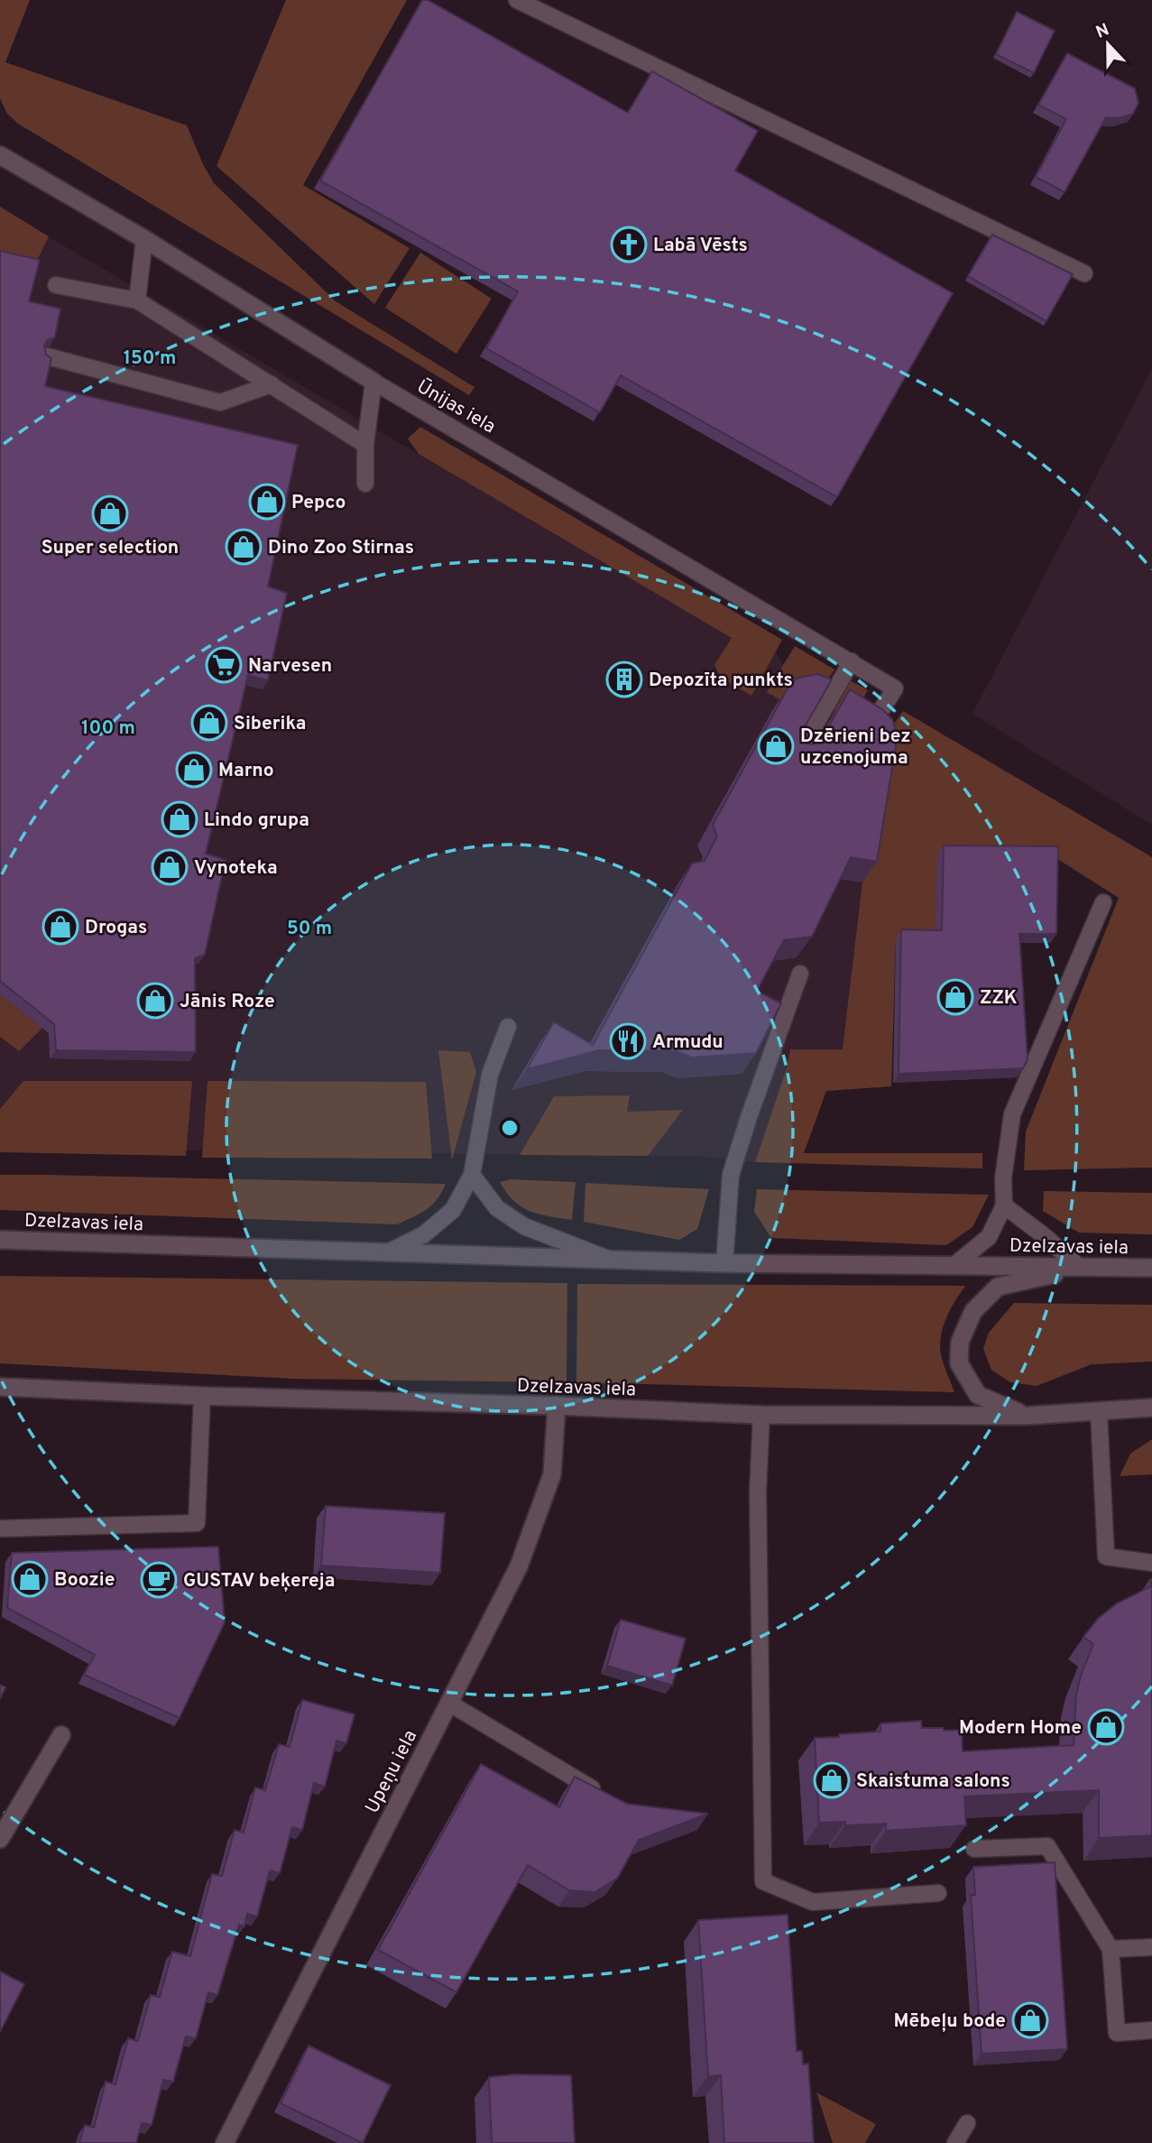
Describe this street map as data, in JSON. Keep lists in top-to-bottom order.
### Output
{
  "streets": {
    "main road": ["Ūnijas iela", "Dzelzavas iela", "Upeņu iela"]
  },
  "crossings": [
    ["Dzelzavas iela", "Upeņu iela"]
  ],
  "places": {
    "church": ["Labā Vēsts"],
    "shop": [
      "Pepco",
      "Super selection",
      "Dino Zoo Stirnas",
      "Siberika",
      "Dzērieni bez uzcenojuma",
      "Marno",
      "Lindo grupa",
      "Vynoteka",
      "Drogas",
      "ZZK",
      "Jānis Roze",
      "Boozie",
      "Modern Home",
      "Skaistuma salons",
      "Mēbeļu bode"
    ],
    "supermarket": ["Narvesen"],
    "building": ["Depozīta punkts"],
    "restaurant": ["Armudu"],
    "cafe": ["GUSTAV beķereja"]
  },
  "north": "top",
  "rings": ["150 m", "100 m", "50 m"]
}
